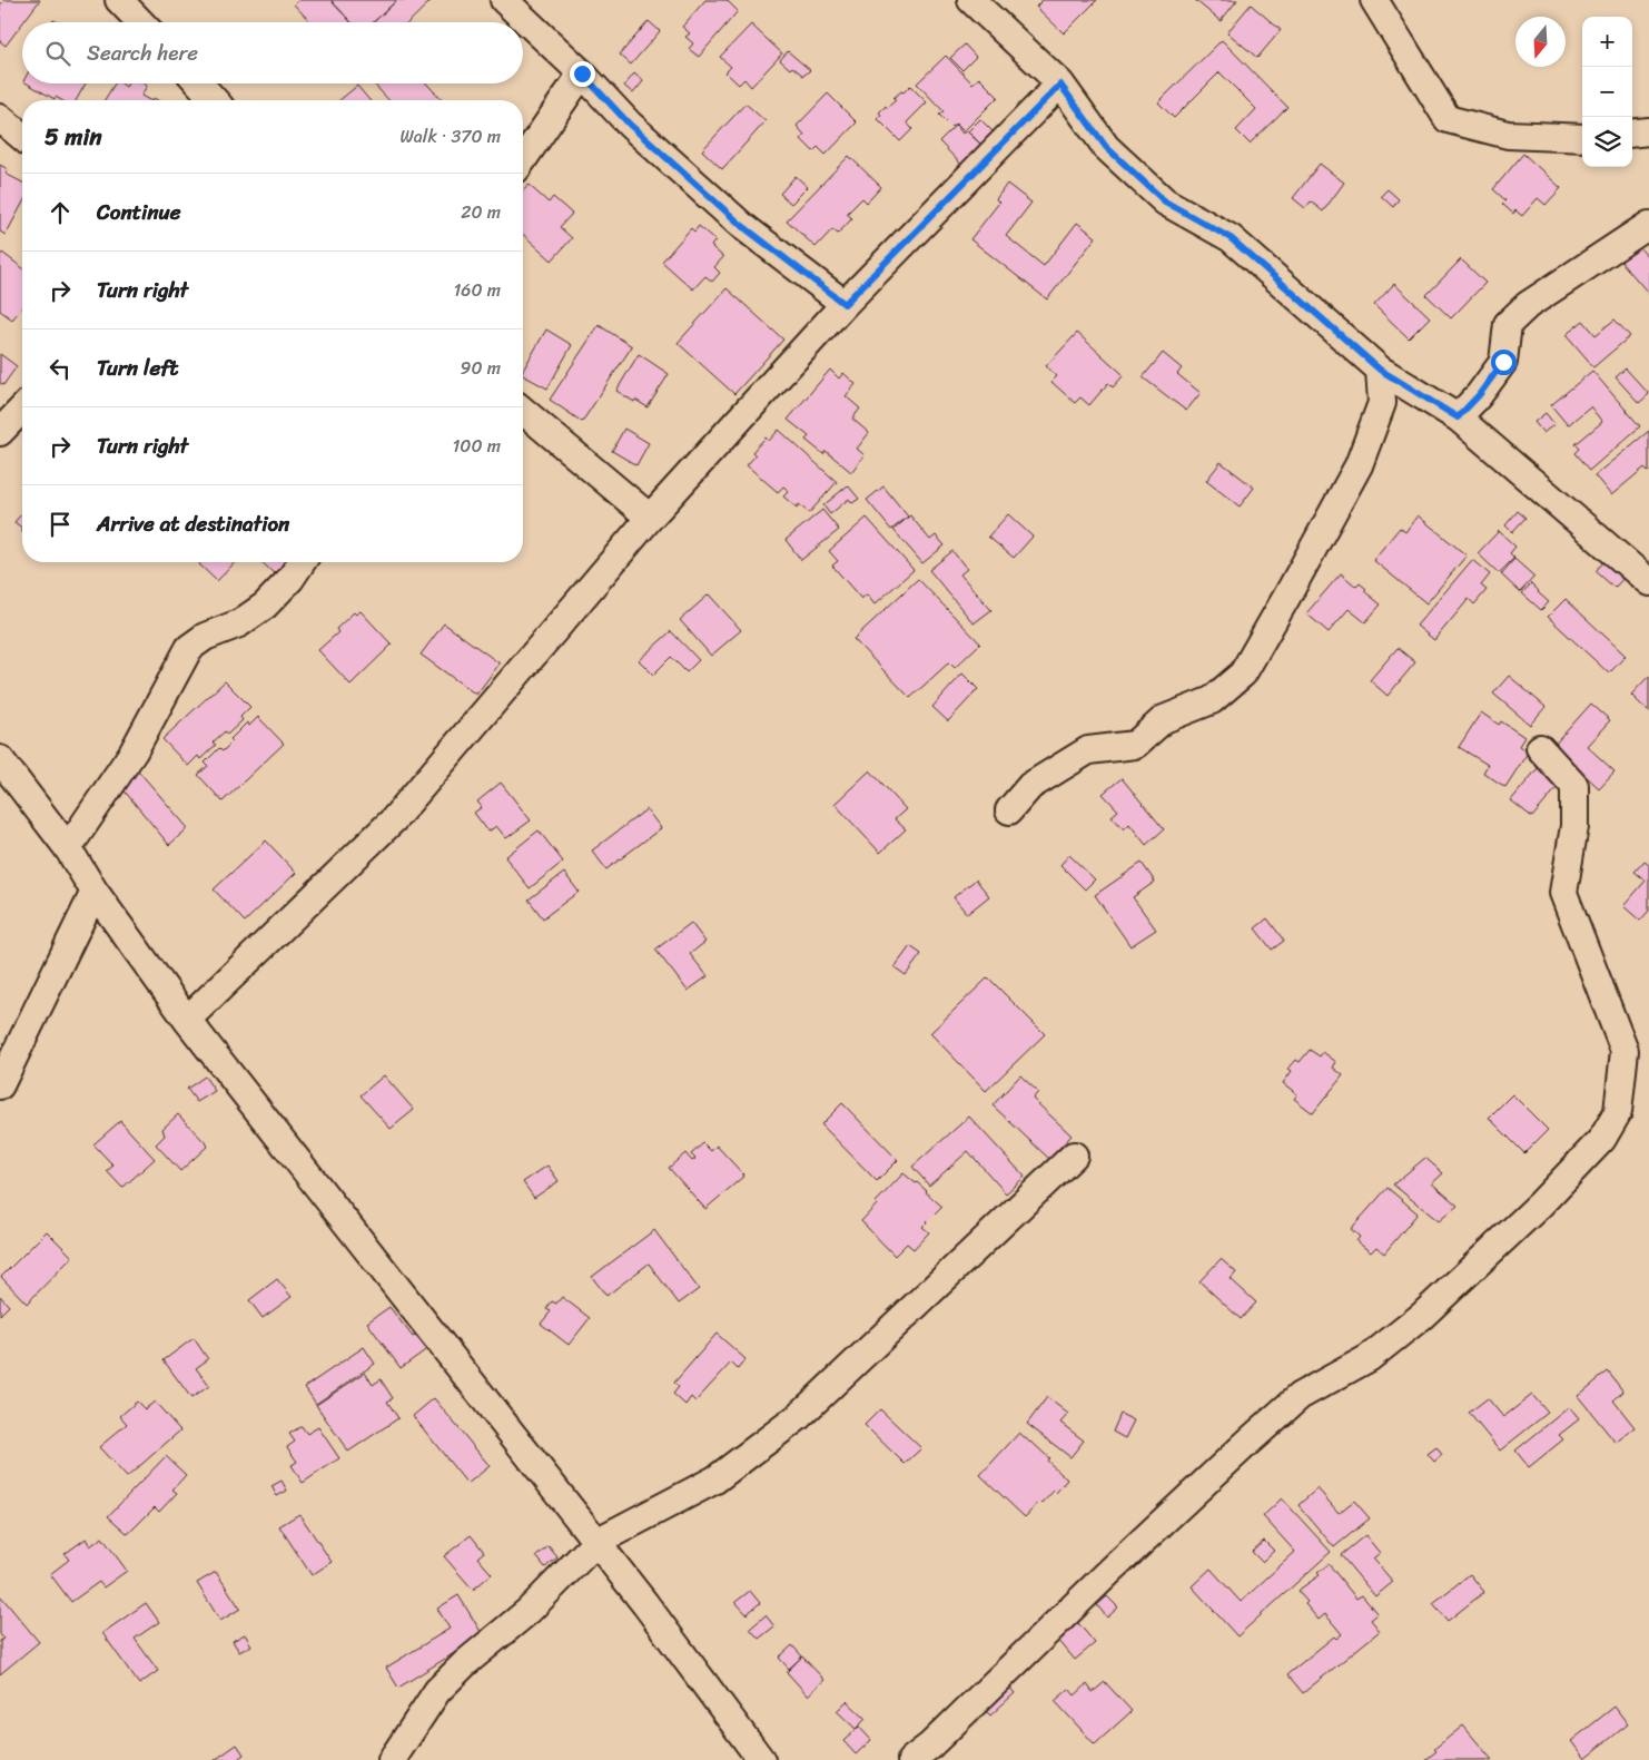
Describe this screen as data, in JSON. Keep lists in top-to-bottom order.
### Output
{
  "north": "bottom",
  "page": {
    "map_buttons": ["+", "−"],
    "search": "Search here",
    "heading": ["5 min", "Walk · 370 m"],
    "list": [
      ["Continue", "20 m"],
      ["Turn right", "160 m"],
      ["Turn left", "90 m"],
      ["Turn right", "100 m"],
      "Arrive at destination"
    ]
  }
}
